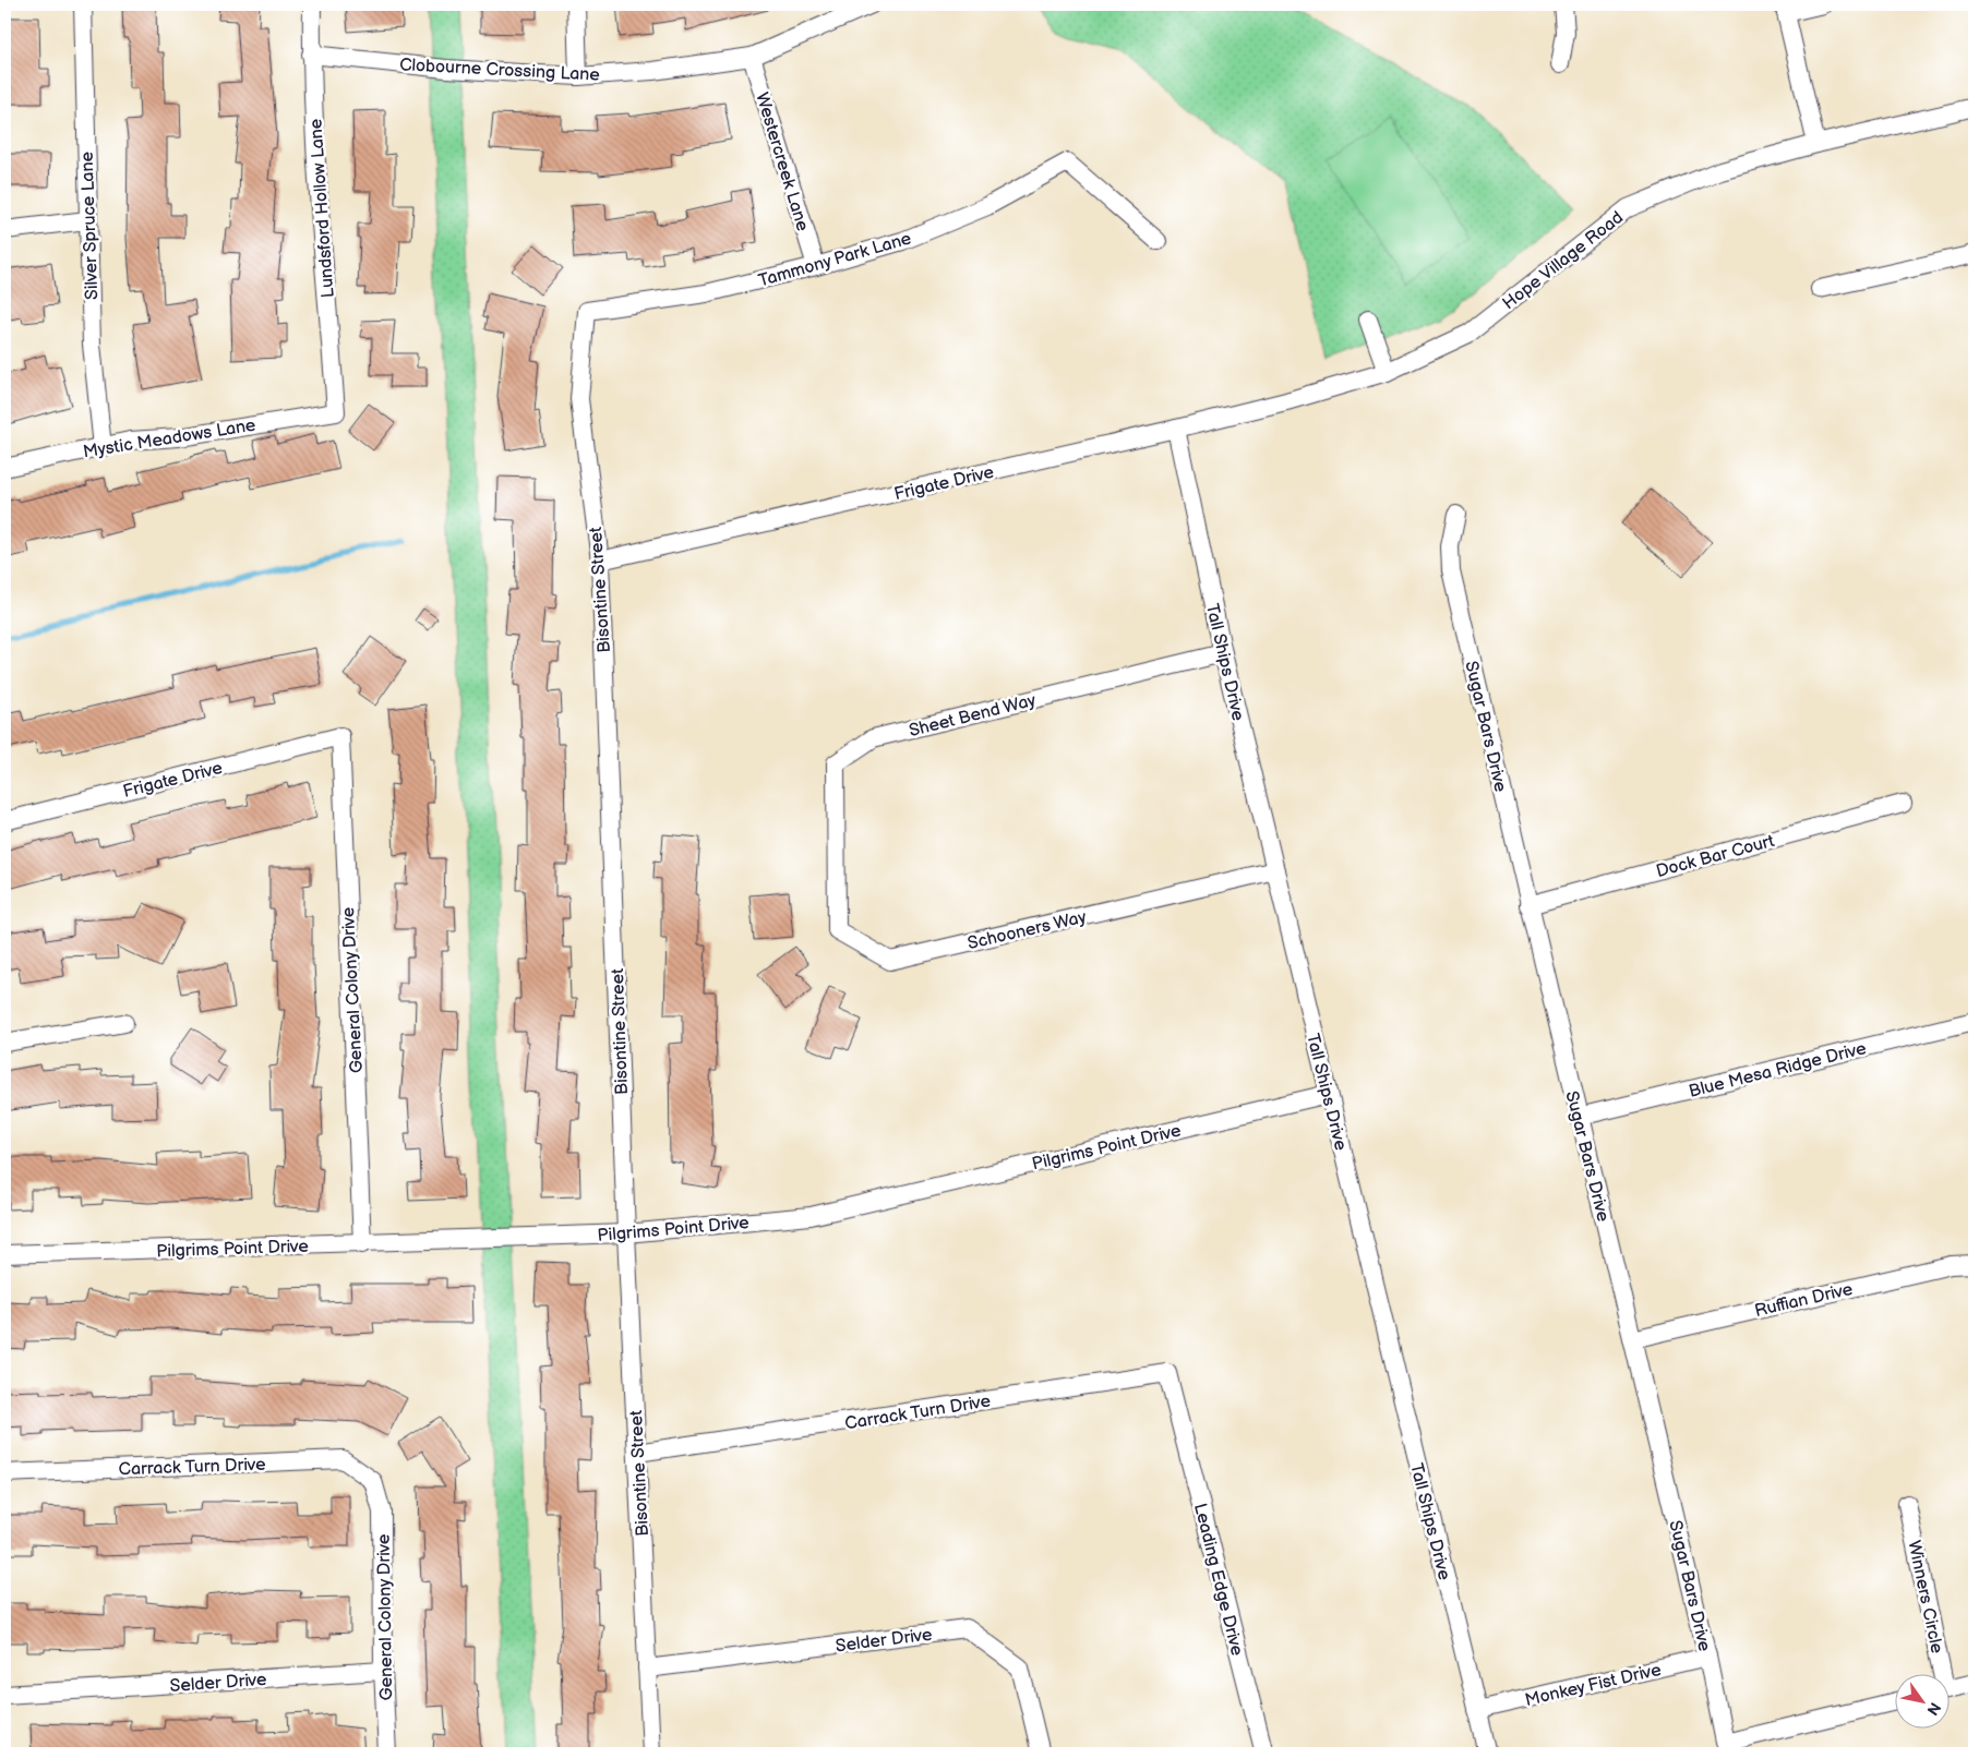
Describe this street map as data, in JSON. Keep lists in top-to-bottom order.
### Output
{
  "streets": {
    "street": [
      "Clobourne Crossing Lane",
      "Westercreek Lane",
      "Lundsford Hollow Lane",
      "Silver Spruce Lane",
      "Tammony Park Lane",
      "Hope Village Road",
      "Mystic Meadows Lane",
      "Frigate Drive",
      "Bisontine Street",
      "Tall Ships Drive",
      "Sheet Bend Way",
      "Sugar Bars Drive",
      "Dock Bar Court",
      "Schooners Way",
      "General Colony Drive",
      "Blue Mesa Ridge Drive",
      "Pilgrims Point Drive",
      "Ruffian Drive",
      "Carrack Turn Drive",
      "Leading Edge Drive",
      "Winners Circle",
      "Selder Drive",
      "Monkey Fist Drive"
    ]
  },
  "crossings": [
    ["Clobourne Crossing Lane", "Westercreek Lane"],
    ["Clobourne Crossing Lane", "Lundsford Hollow Lane"],
    ["Westercreek Lane", "Tammony Park Lane"],
    ["Lundsford Hollow Lane", "Mystic Meadows Lane"],
    ["Silver Spruce Lane", "Mystic Meadows Lane"],
    ["Tammony Park Lane", "Bisontine Street"],
    ["Hope Village Road", "Frigate Drive"],
    ["Frigate Drive", "Bisontine Street"],
    ["Frigate Drive", "Tall Ships Drive"],
    ["Frigate Drive", "General Colony Drive"],
    ["Bisontine Street", "Pilgrims Point Drive"],
    ["Bisontine Street", "Carrack Turn Drive"],
    ["Bisontine Street", "Selder Drive"],
    ["Tall Ships Drive", "Sheet Bend Way"],
    ["Tall Ships Drive", "Schooners Way"],
    ["Tall Ships Drive", "Pilgrims Point Drive"],
    ["Tall Ships Drive", "Monkey Fist Drive"],
    ["Sheet Bend Way", "Schooners Way"],
    ["Sugar Bars Drive", "Dock Bar Court"],
    ["Sugar Bars Drive", "Blue Mesa Ridge Drive"],
    ["Sugar Bars Drive", "Ruffian Drive"],
    ["Sugar Bars Drive", "Monkey Fist Drive"],
    ["General Colony Drive", "Pilgrims Point Drive"],
    ["General Colony Drive", "Carrack Turn Drive"],
    ["General Colony Drive", "Selder Drive"],
    ["Carrack Turn Drive", "Leading Edge Drive"]
  ],
  "north": "bottom right"
}
